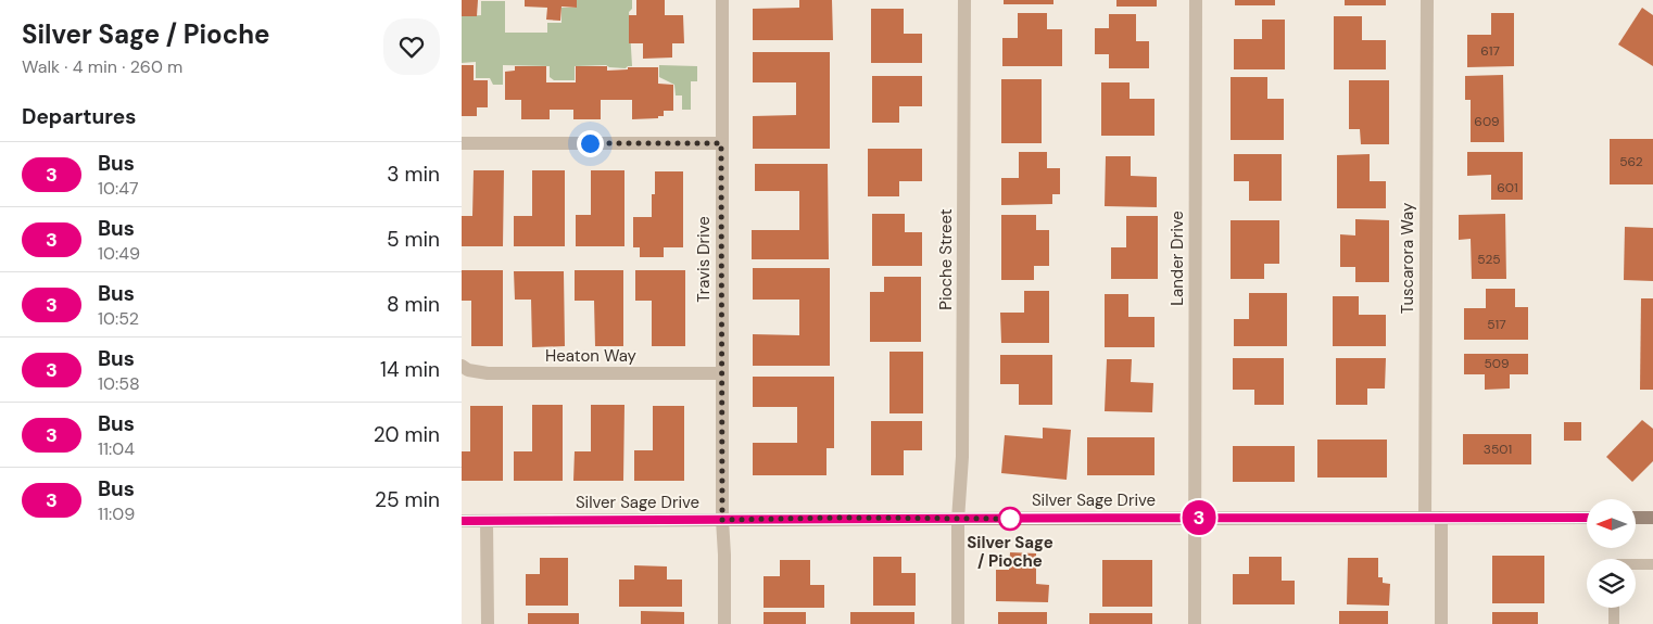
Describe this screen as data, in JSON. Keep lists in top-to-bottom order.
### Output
{
  "streets": {
    "street": [
      "Lander Drive",
      "Tuscarora Way",
      "Travis Drive",
      "Pioche Street",
      "Heaton Way",
      "Silver Sage Drive"
    ]
  },
  "crossings": [
    ["Lander Drive", "Silver Sage Drive"],
    ["Tuscarora Way", "Silver Sage Drive"],
    ["Travis Drive", "Heaton Way"],
    ["Travis Drive", "Silver Sage Drive"],
    ["Pioche Street", "Silver Sage Drive"]
  ],
  "places": ["Silver Sage / Pioche"],
  "lines": ["bus line 3"],
  "house_numbers": [
    "617",
    "609",
    "562",
    "601",
    "525",
    "517",
    "509",
    "3501"
  ],
  "north": "left",
  "page": {
    "heading": [
      ["Silver Sage / Pioche", "Walk · 4 min · 260 m"],
      "Departures"
    ],
    "on_map": "3",
    "list": [
      {
        "mark": "3",
        "name": "Bus",
        "note": "10:47",
        "value": "3 min"
      },
      {
        "mark": "3",
        "name": "Bus",
        "note": "10:49",
        "value": "5 min"
      },
      {
        "mark": "3",
        "name": "Bus",
        "note": "10:52",
        "value": "8 min"
      },
      {
        "mark": "3",
        "name": "Bus",
        "note": "10:58",
        "value": "14 min"
      },
      {
        "mark": "3",
        "name": "Bus",
        "note": "11:04",
        "value": "20 min"
      },
      {
        "mark": "3",
        "name": "Bus",
        "note": "11:09",
        "value": "25 min"
      }
    ]
  }
}
